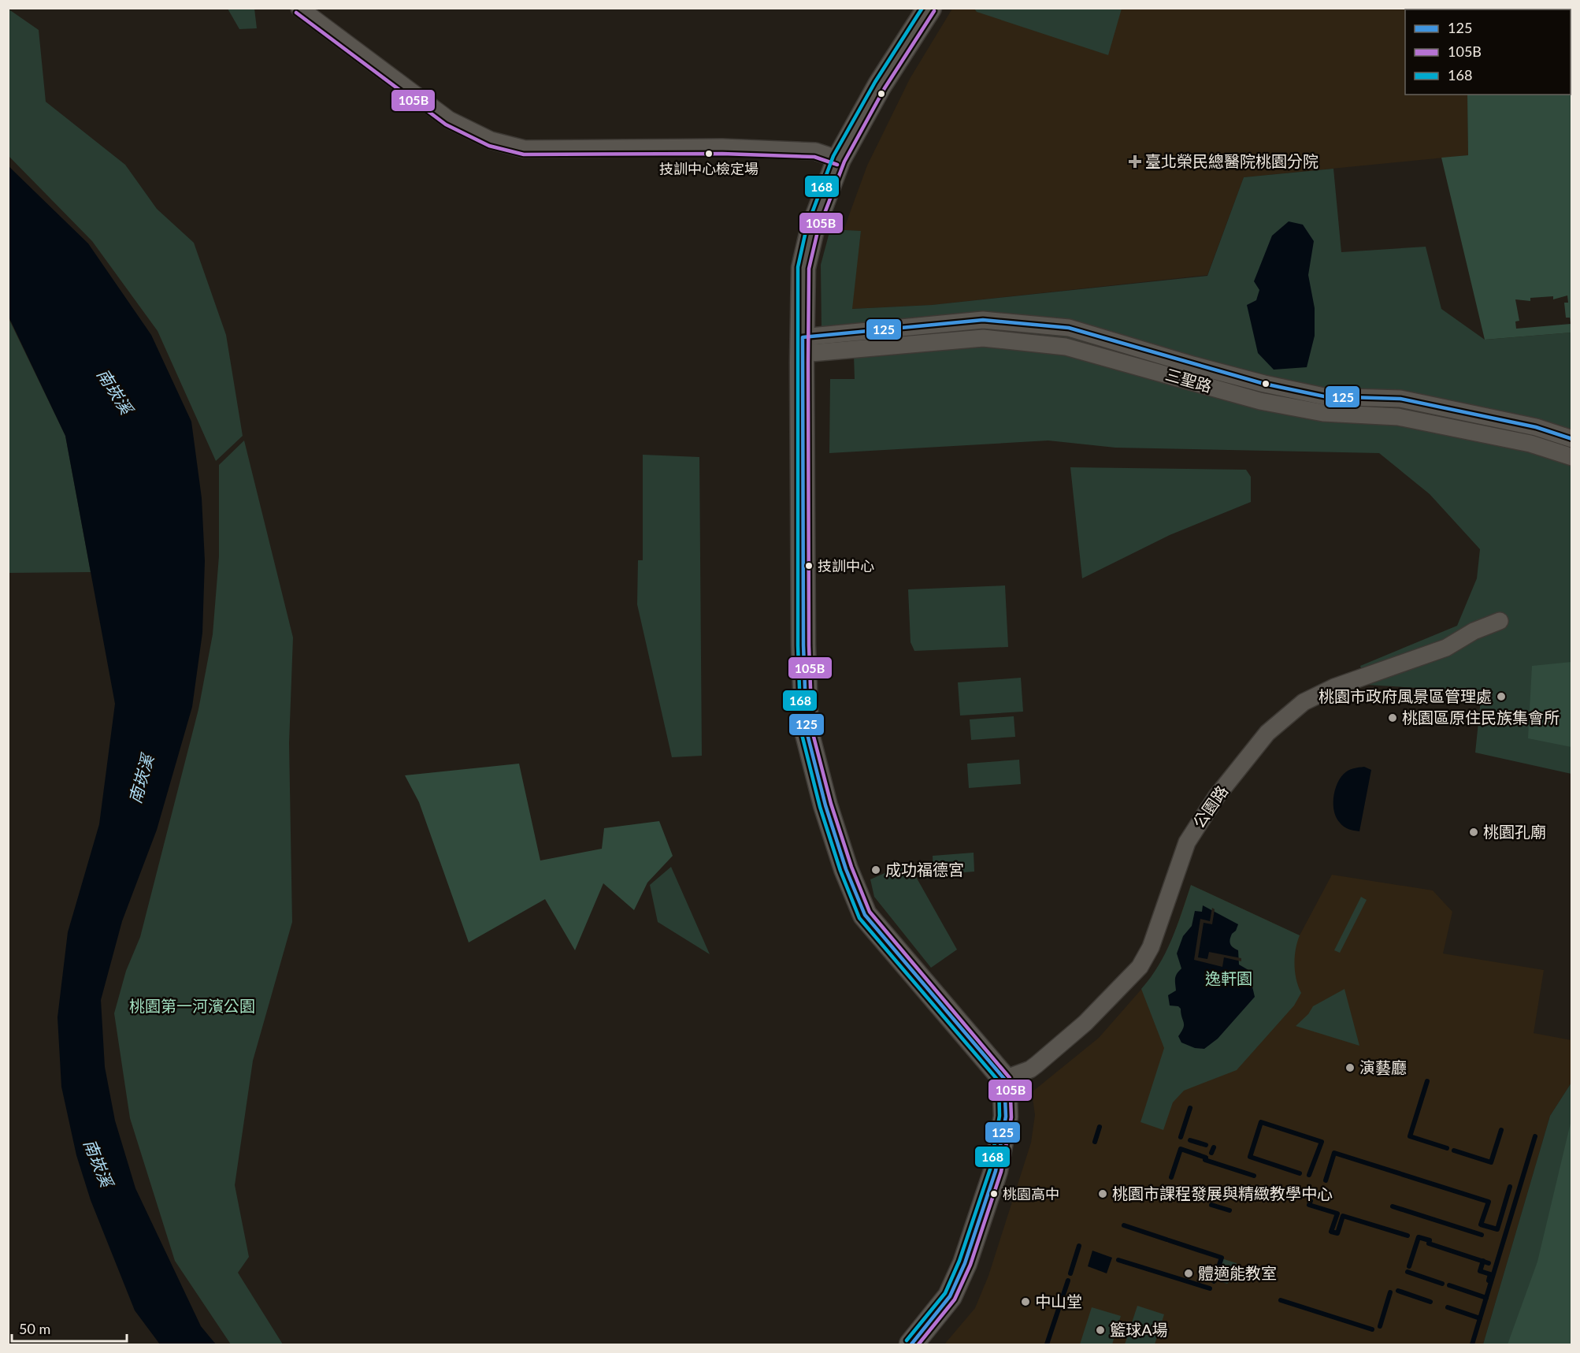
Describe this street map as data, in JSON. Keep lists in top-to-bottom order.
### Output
{
  "streets": {
    "street": ["三聖路", "公園路"]
  },
  "water": ["南崁溪"],
  "parks": ["逸軒園", "桃園第一河濱公園"],
  "places": {
    "other": [
      "技訓中心檢定場",
      "技訓中心",
      "桃園市政府風景區管理處",
      "桃園區原住民族集會所",
      "桃園孔廟",
      "成功福德宮",
      "演藝廳",
      "桃園高中",
      "桃園市課程發展與精緻教學中心",
      "體適能教室",
      "中山堂",
      "籃球A場"
    ],
    "health": ["臺北榮民總醫院桃園分院"]
  },
  "lines": ["transit line 168", "transit line 105B", "transit line 125"],
  "legend": ["125", "105B", "168"],
  "scale_bar": "50 m"
}
